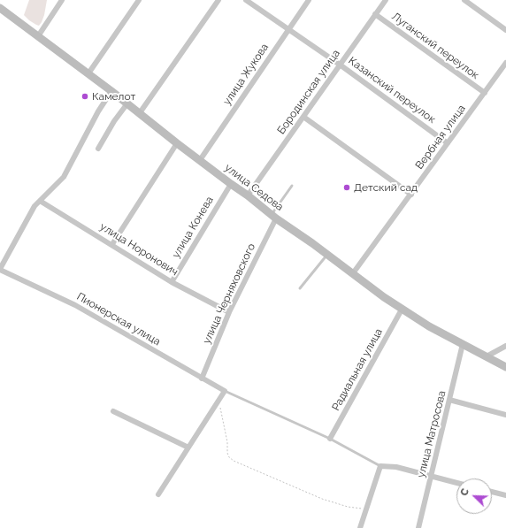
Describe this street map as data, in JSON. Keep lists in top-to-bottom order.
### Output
{
  "streets": {
    "street": [
      "Луганский переулок",
      "улица Жукова",
      "Казанский переулок",
      "Бородинская улица",
      "Вербная улица",
      "улица Седова",
      "улица Конева",
      "улица Норонович",
      "улица Черняховского",
      "Пионерская улица",
      "Радиальная улица",
      "улица Матросова"
    ]
  },
  "crossings": [
    ["Луганский переулок", "Бородинская улица"],
    ["Луганский переулок", "Вербная улица"],
    ["улица Жукова", "Казанский переулок"],
    ["улица Жукова", "улица Седова"],
    ["Казанский переулок", "Бородинская улица"],
    ["Казанский переулок", "Вербная улица"],
    ["Бородинская улица", "улица Седова"],
    ["Вербная улица", "улица Седова"],
    ["улица Седова", "улица Конева"],
    ["улица Седова", "улица Черняховского"],
    ["улица Седова", "Радиальная улица"],
    ["улица Седова", "улица Матросова"],
    ["улица Конева", "улица Норонович"],
    ["улица Норонович", "улица Черняховского"],
    ["улица Черняховского", "Пионерская улица"]
  ],
  "places": ["Камелот", "Детский сад"],
  "north": "top left"
}
